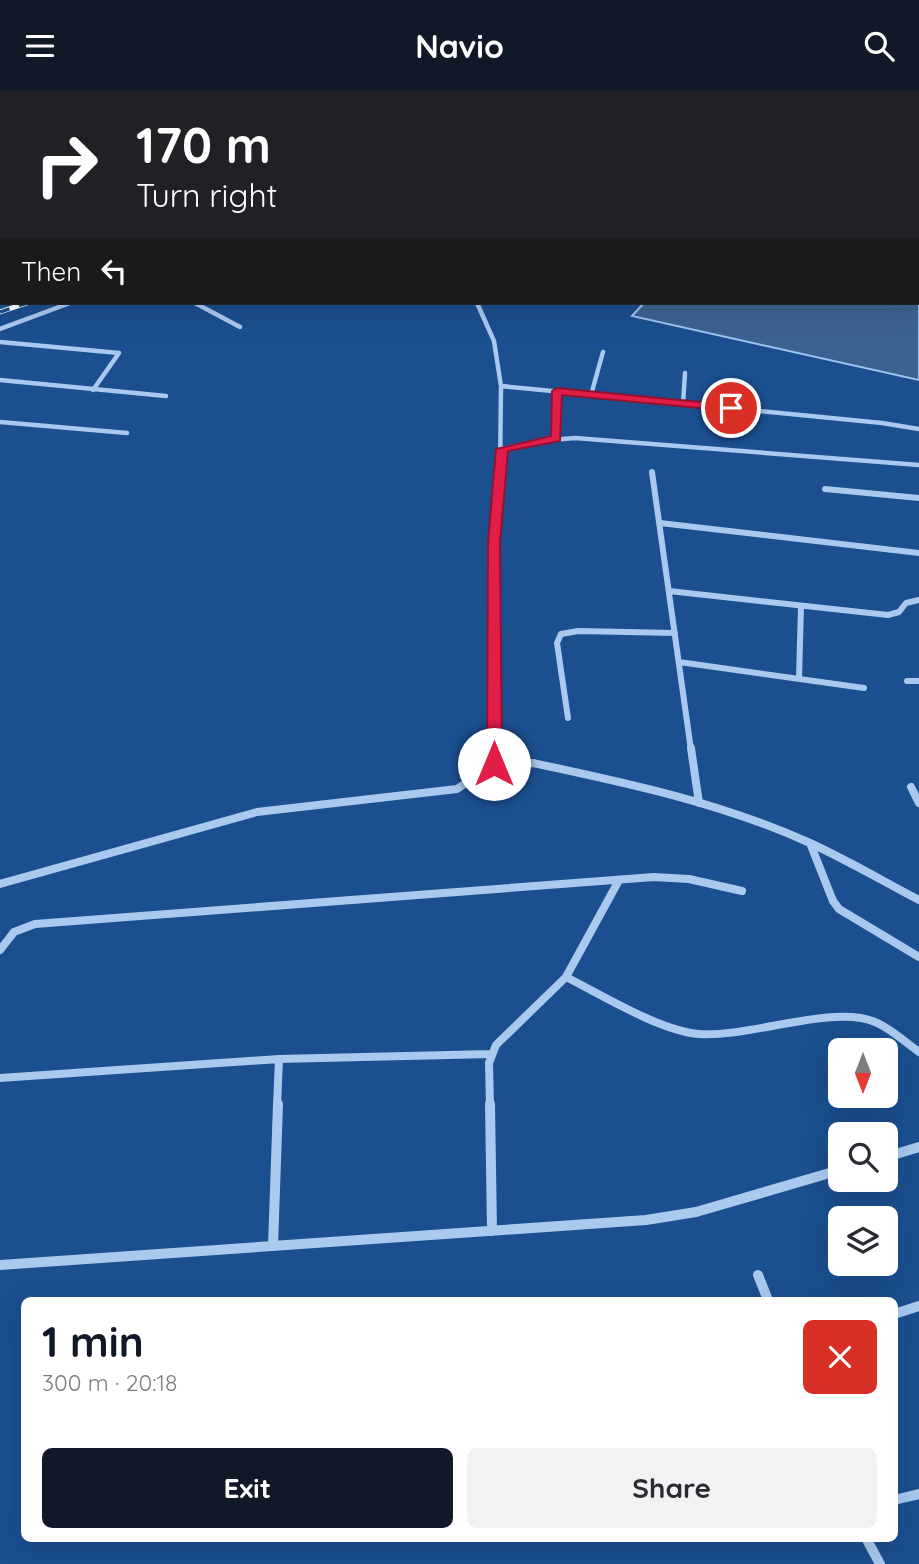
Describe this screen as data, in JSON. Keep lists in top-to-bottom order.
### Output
{
  "north": "bottom",
  "page": {
    "header": "Navio",
    "turn": ["170 m", "Turn right"],
    "then": "Then",
    "heading": ["1 min", "300 m · 20:18"],
    "buttons": ["Exit", "Share"]
  }
}
